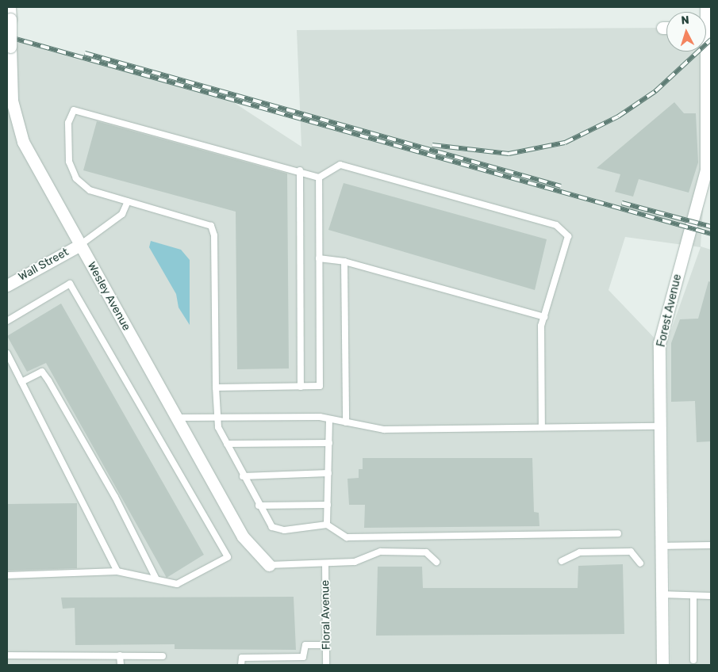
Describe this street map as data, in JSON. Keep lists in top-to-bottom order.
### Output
{
  "streets": {
    "street": ["Wall Street", "Wesley Avenue", "Forest Avenue"],
    "lane": ["Floral Avenue"]
  },
  "crossings": [
    ["Wall Street", "Wesley Avenue"]
  ],
  "north": "top"
}
